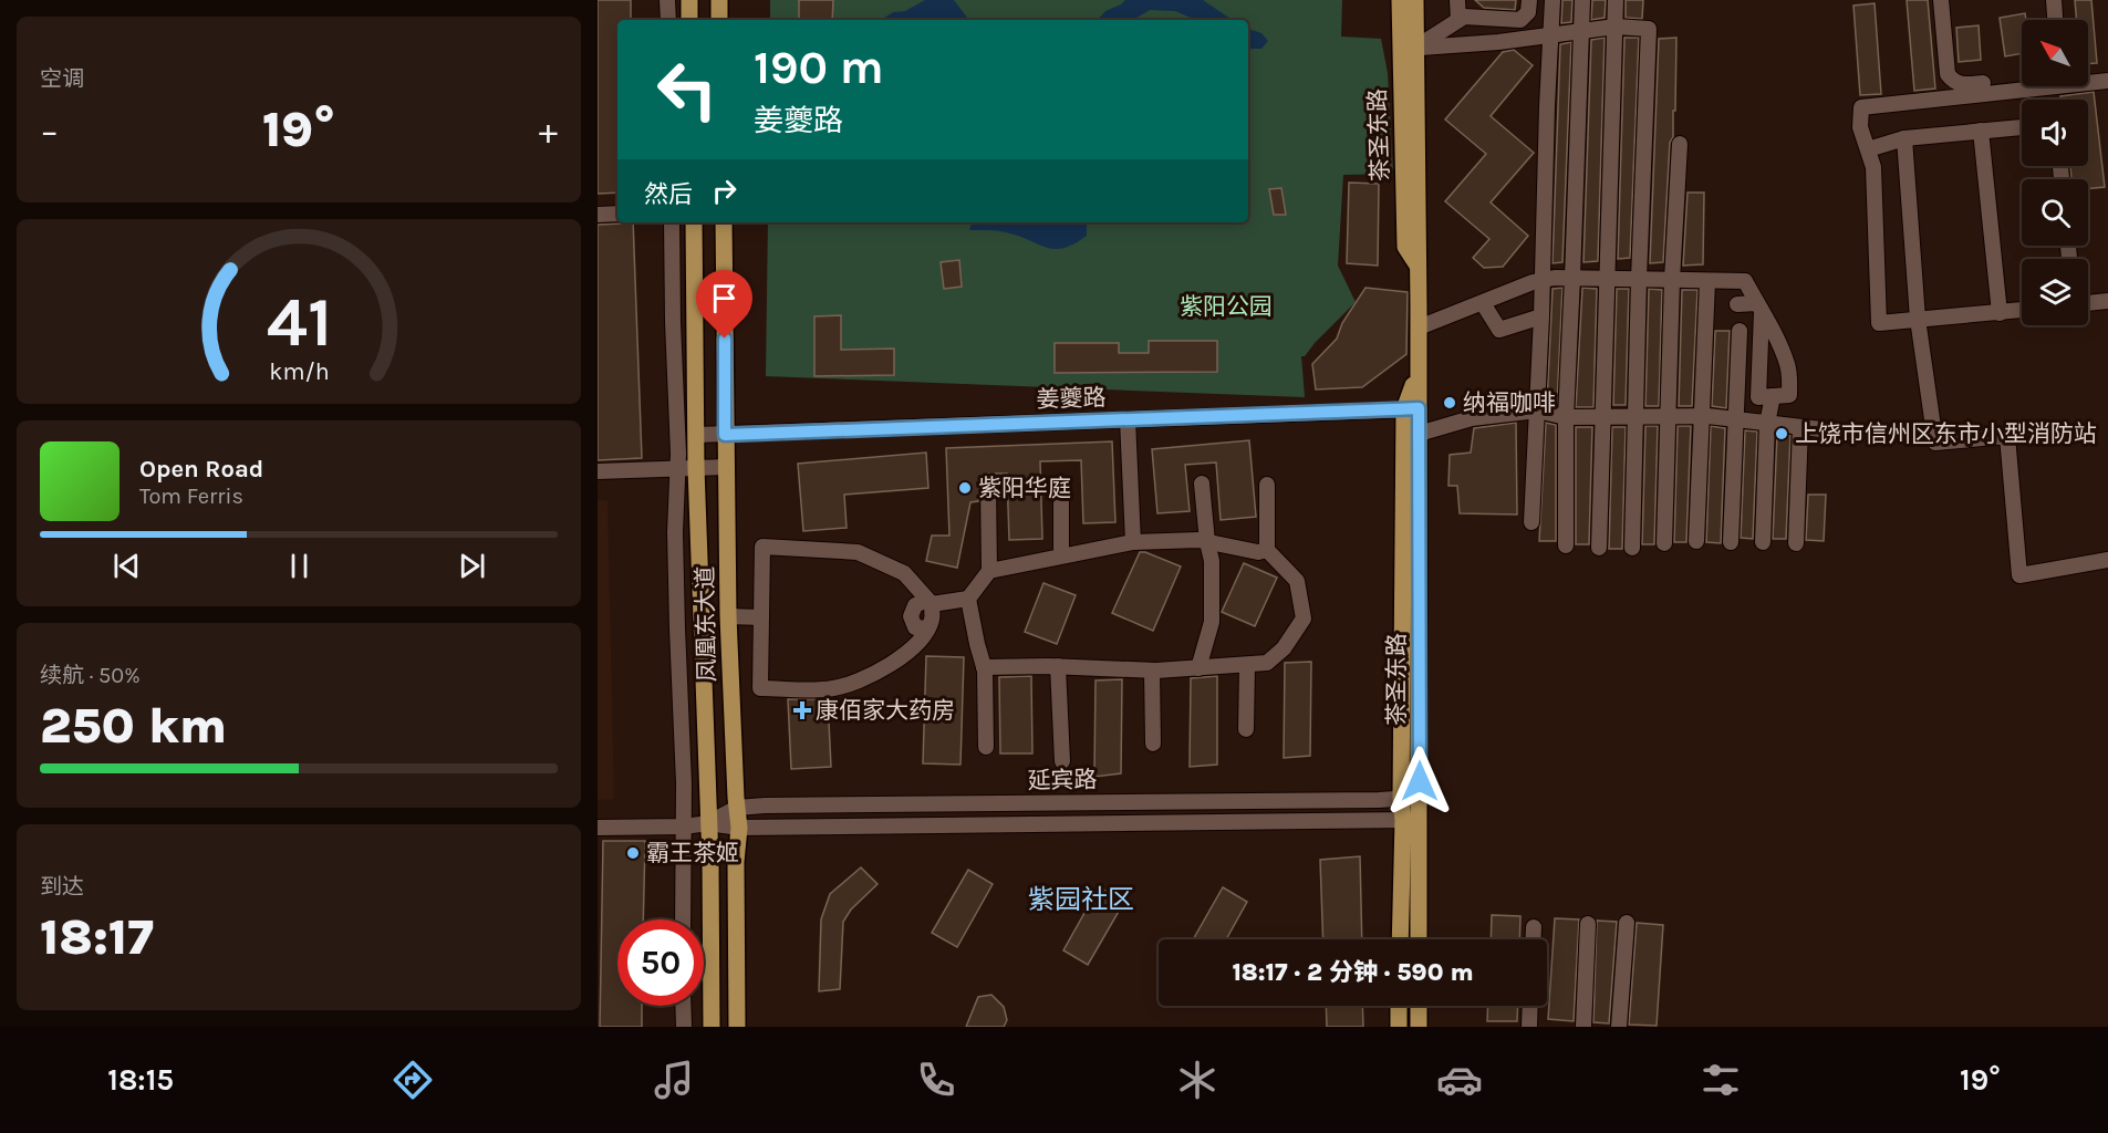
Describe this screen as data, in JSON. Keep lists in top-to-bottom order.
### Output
{
  "streets": {
    "main road": ["茶圣东路", "凤凰东大道"],
    "street": ["姜夔路", "延宾路"]
  },
  "crossings": [
    ["茶圣东路", "姜夔路"],
    ["茶圣东路", "延宾路"],
    ["姜夔路", "凤凰东大道"],
    ["凤凰东大道", "延宾路"]
  ],
  "districts": ["紫园社区"],
  "parks": ["紫阳公园"],
  "places": {
    "other": [
      "纳福咖啡",
      "上饶市信州区东市小型消防站",
      "紫阳华庭",
      "霸王茶姬"
    ],
    "health": ["康佰家大药房"]
  },
  "north": "top left",
  "page": {
    "tile": [
      "空调",
      ["续航 · 50%", "250 km"],
      ["到达", "18:17"]
    ],
    "turn": ["190 m", "姜夔路"],
    "heat": ["−", "19°", "+"],
    "then": "然后",
    "song": ["Open Road", "Tom Ferris"],
    "limit": "50",
    "trip": "18:17 · 2 分钟 · 590 m",
    "tabs": ["18:15", "19°"],
    "gauge": ["41", "km/h"]
  }
}
